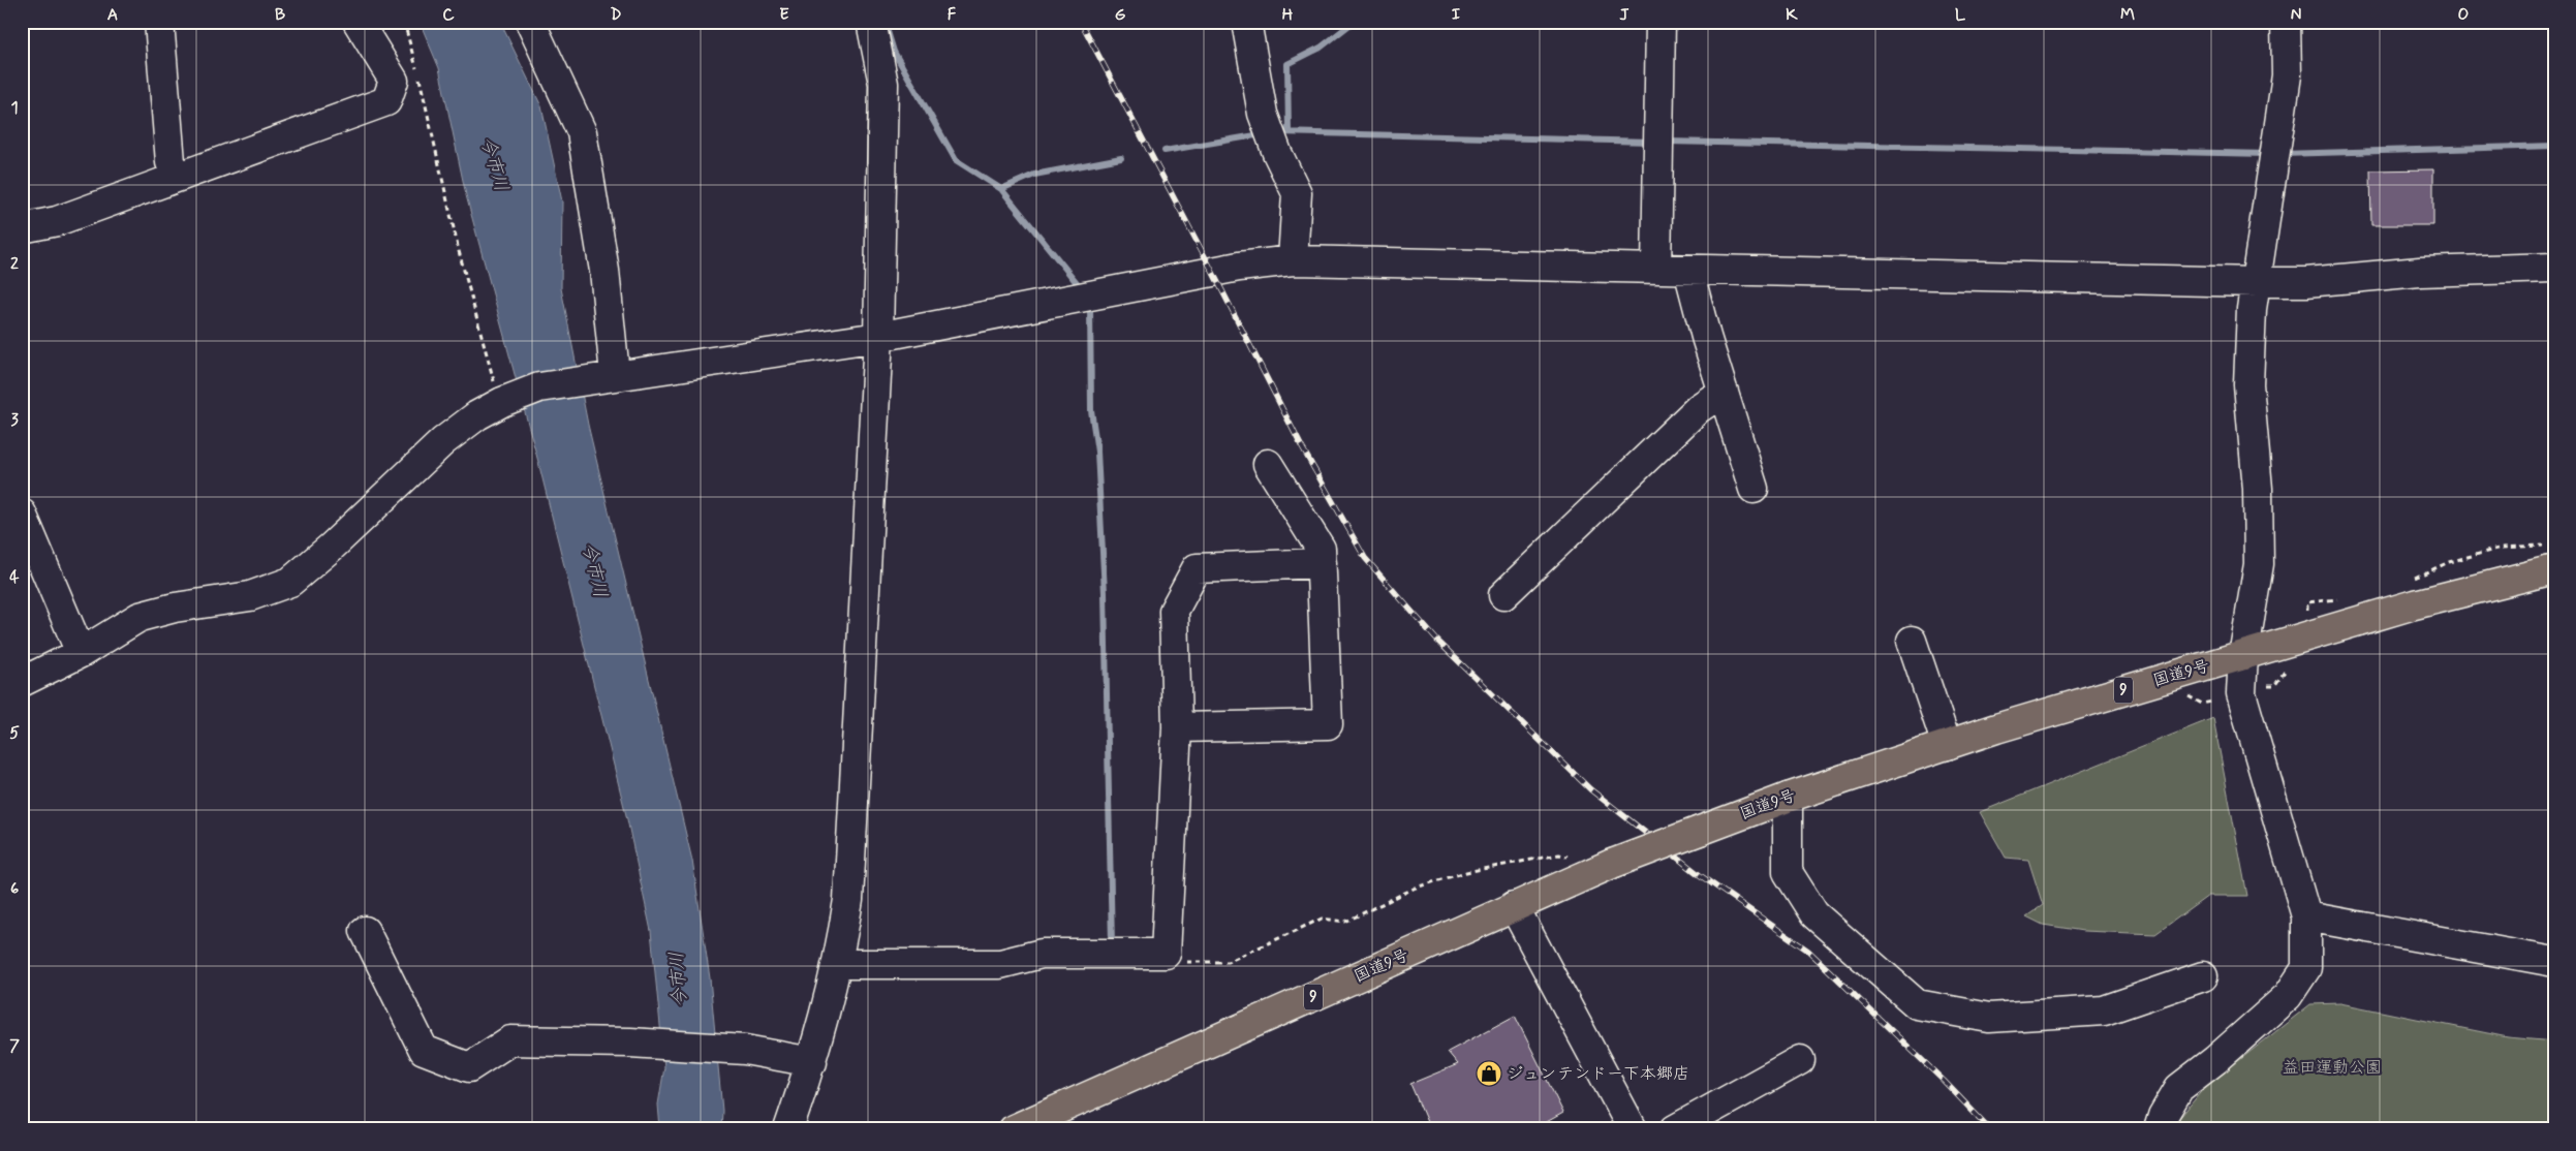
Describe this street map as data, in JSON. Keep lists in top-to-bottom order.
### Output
{
  "streets": {
    "highway": ["国道9号", "9"]
  },
  "water": ["今市川"],
  "parks": ["益田運動公園"],
  "places": {
    "shop": ["ジュンテンドー下本郷店"]
  },
  "grid": {
    "columns": [
      "A",
      "B",
      "C",
      "D",
      "E",
      "F",
      "G",
      "H",
      "I",
      "J",
      "K",
      "L",
      "M",
      "N",
      "O"
    ],
    "rows": [
      "1",
      "2",
      "3",
      "4",
      "5",
      "6",
      "7"
    ]
  }
}
